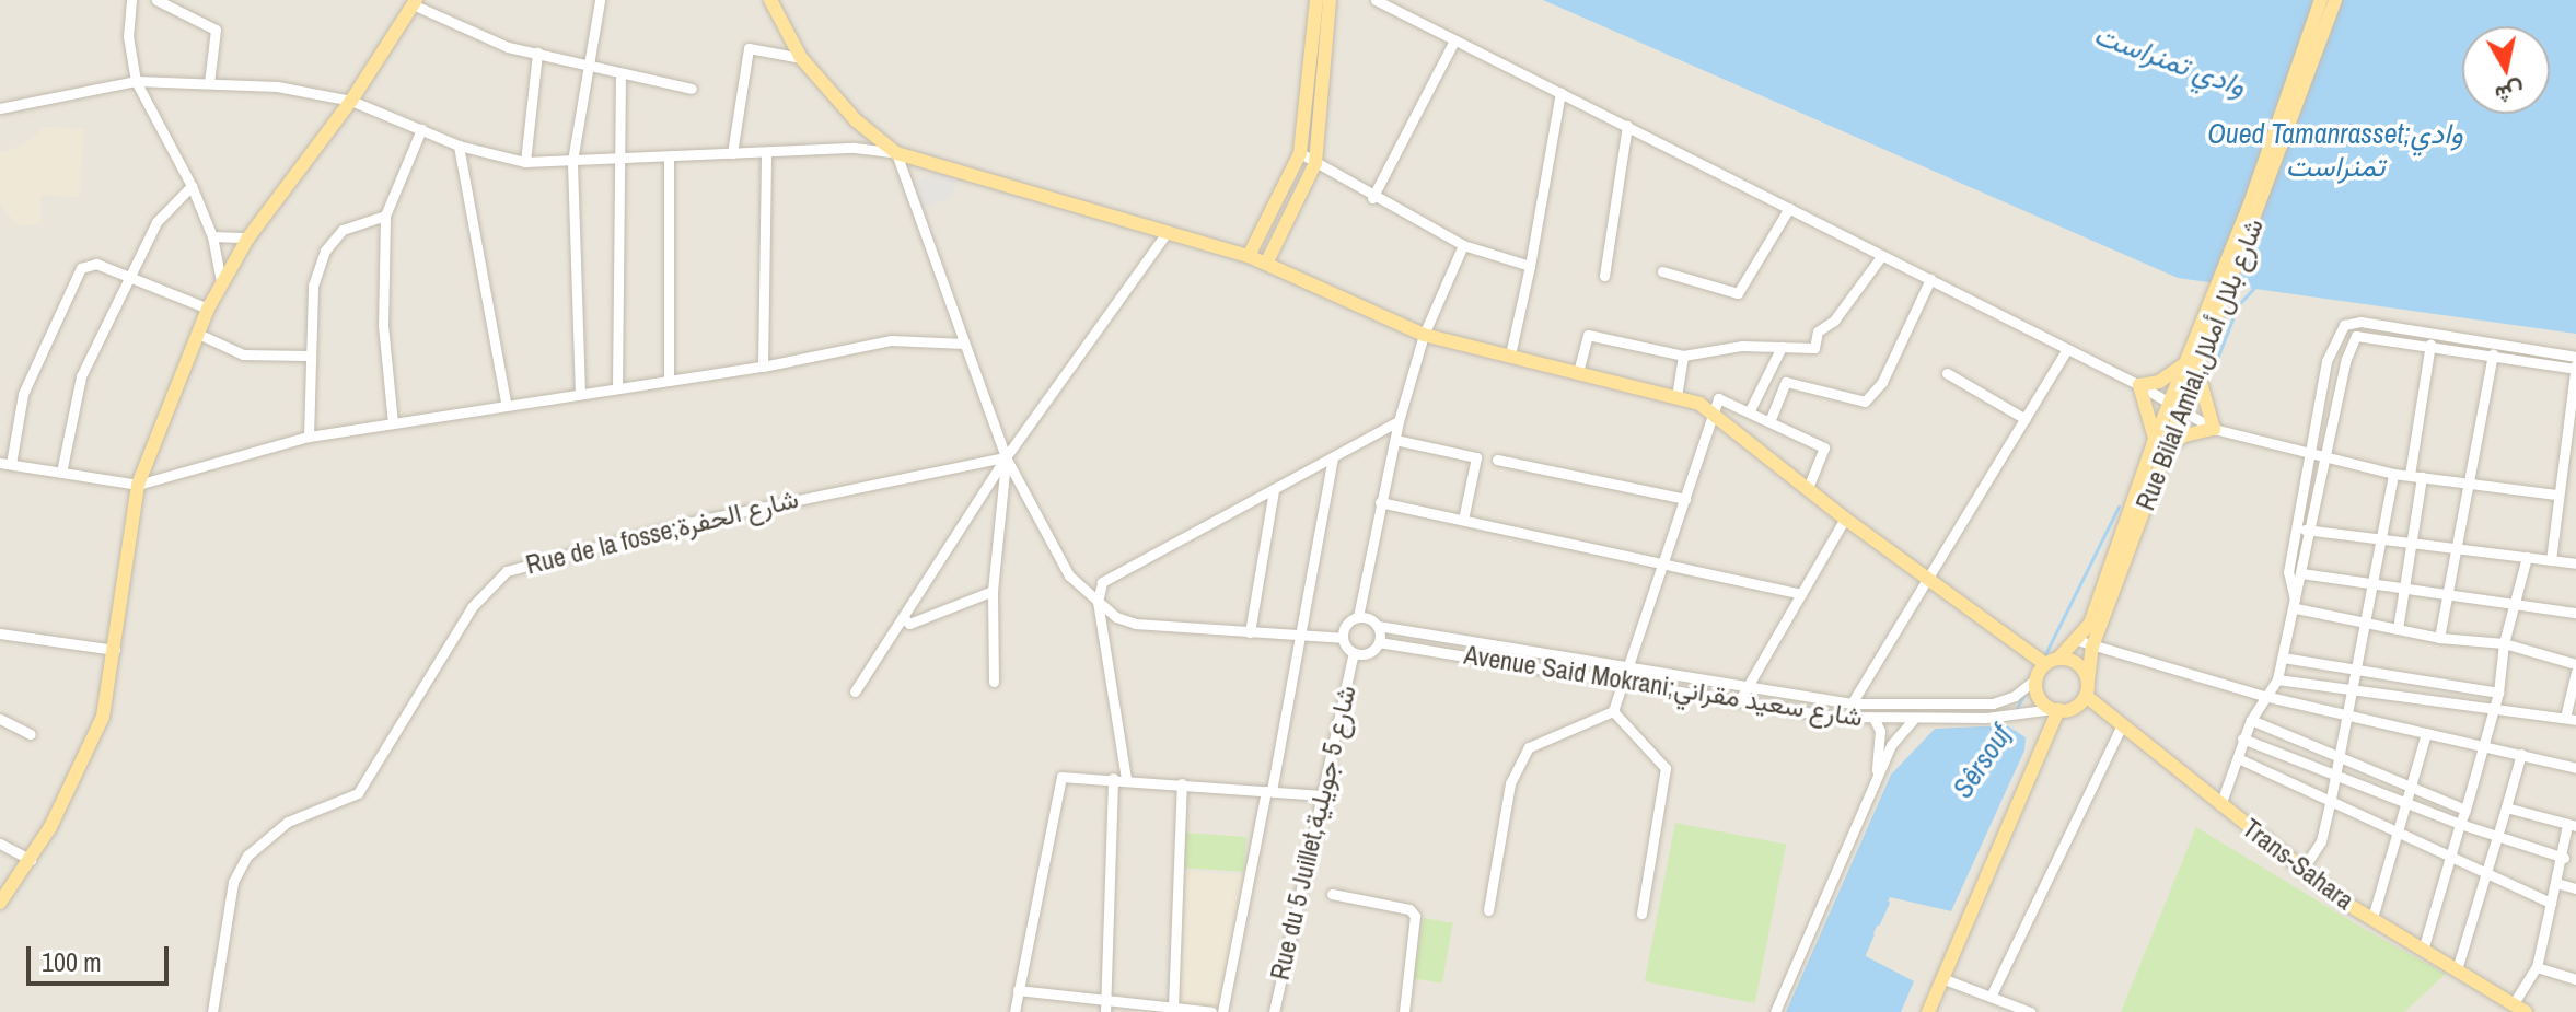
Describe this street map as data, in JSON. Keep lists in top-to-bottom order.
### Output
{
  "streets": {
    "main road": ["Rue Bilal Amlal,شارع بلال أملال", "Trans-Sahara"],
    "street": ["Rue de la fosse;شارع الحفرة", "Avenue Said Mokrani;شارع سعيد مقراني", "Rue du 5 Juillet,شارع 5 جويلية"]
  },
  "crossings": [
    ["Rue Bilal Amlal,شارع بلال أملال", "Avenue Said Mokrani;شارع سعيد مقراني"],
    ["Rue Bilal Amlal,شارع بلال أملال", "Trans-Sahara"],
    ["Avenue Said Mokrani;شارع سعيد مقراني", "Rue du 5 Juillet,شارع 5 جويلية"],
    ["Avenue Said Mokrani;شارع سعيد مقراني", "Trans-Sahara"]
  ],
  "water": ["وادي تمنراست", "Oued Tamanrasset;وادي تمنراست", "Sêrsouf"],
  "scale_bar": "100 m",
  "north": "bottom"
}
